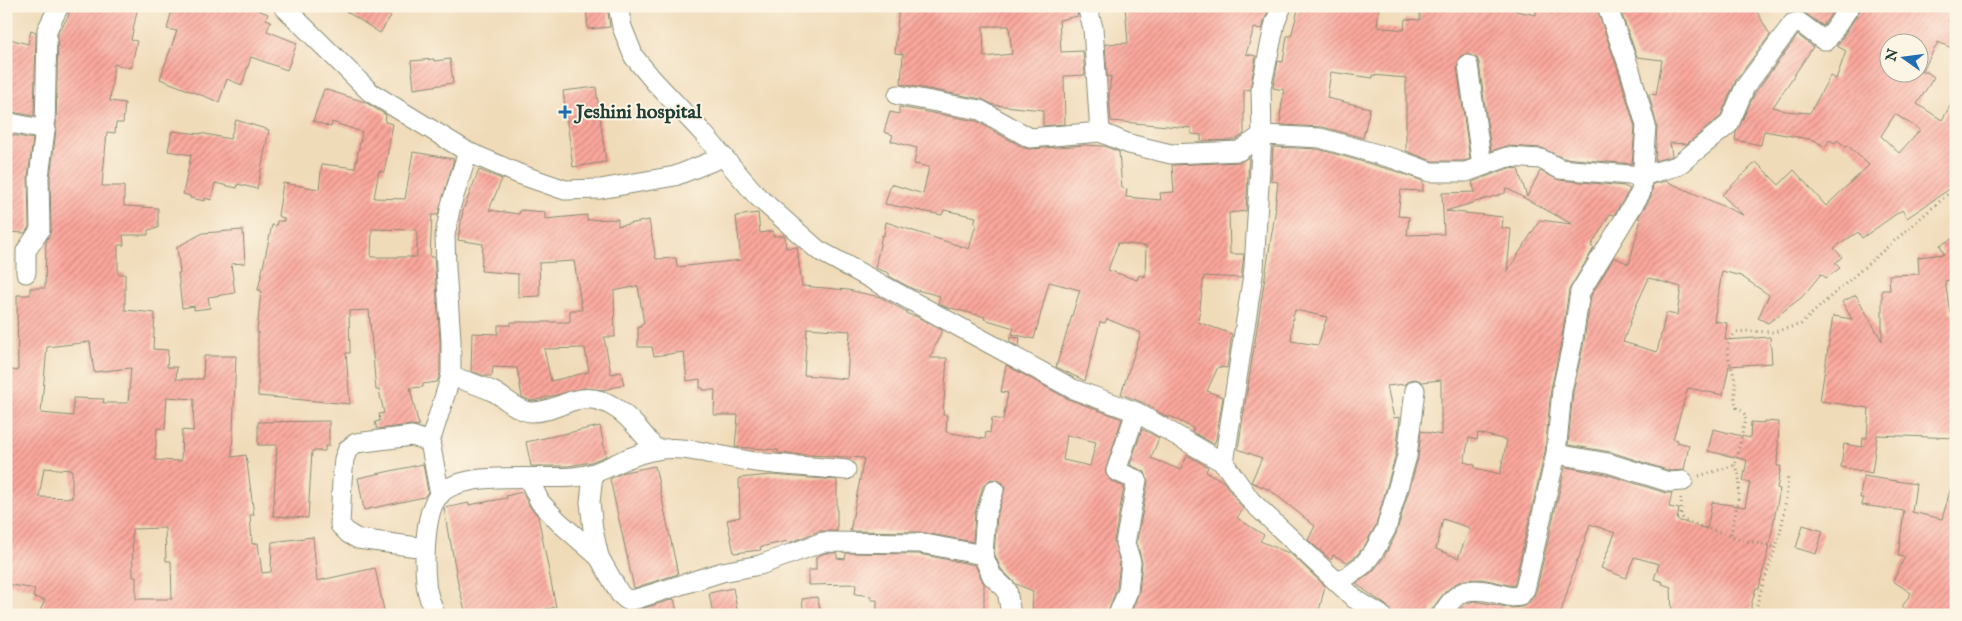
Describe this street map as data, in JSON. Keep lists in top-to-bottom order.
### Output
{
  "places": {
    "health": ["Jeshini hospital"]
  },
  "north": "left"
}
